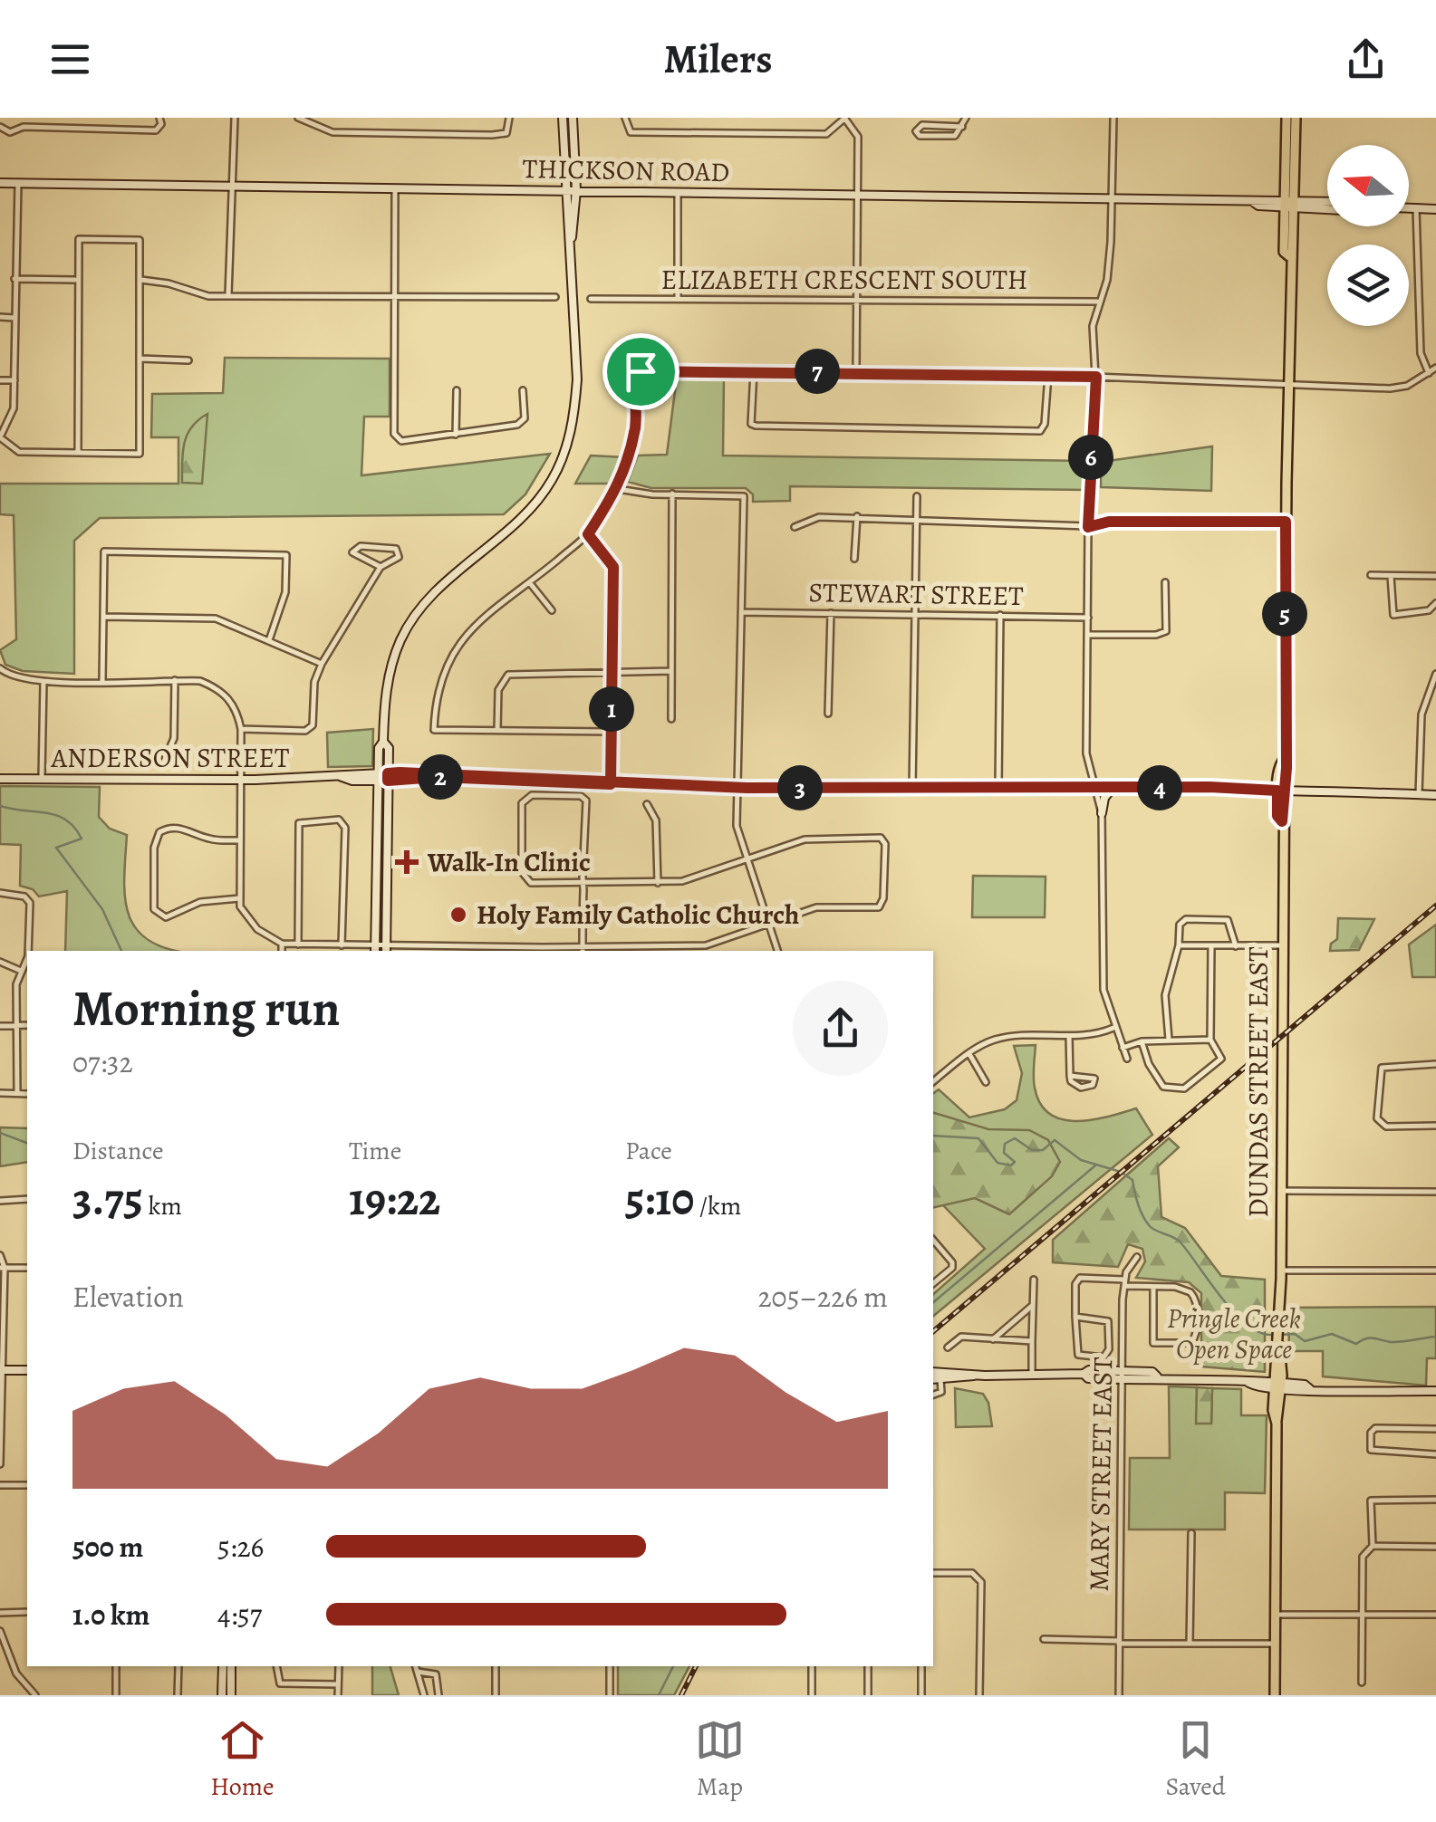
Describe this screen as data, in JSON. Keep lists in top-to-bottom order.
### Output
{
  "streets": {
    "main road": ["THICKSON ROAD", "ANDERSON STREET", "DUNDAS STREET EAST"],
    "street": ["ELIZABETH CRESCENT SOUTH", "STEWART STREET", "MARY STREET EAST"]
  },
  "crossings": [
    ["THICKSON ROAD", "DUNDAS STREET EAST"],
    ["ANDERSON STREET", "DUNDAS STREET EAST"]
  ],
  "parks": ["Pringle Creek Open Space"],
  "places": {
    "health": ["Walk-In Clinic"],
    "other": ["Holy Family Catholic Church"]
  },
  "north": "left",
  "page": {
    "header": "Milers",
    "pins": [
      "7",
      "6",
      "5",
      "1",
      "2",
      "3",
      "4"
    ],
    "heading": ["Morning run", "07:32"],
    "stats": [
      ["Distance", "3.75 km"],
      ["Time", "19:22"],
      ["Pace", "5:10 /km"]
    ],
    "chart": ["Elevation", "205–226 m"],
    "list": [
      {
        "name": "500 m",
        "note": "5:26"
      },
      {
        "name": "1.0 km",
        "note": "4:57"
      }
    ],
    "tabs": ["Home", "Map", "Saved"]
  }
}
